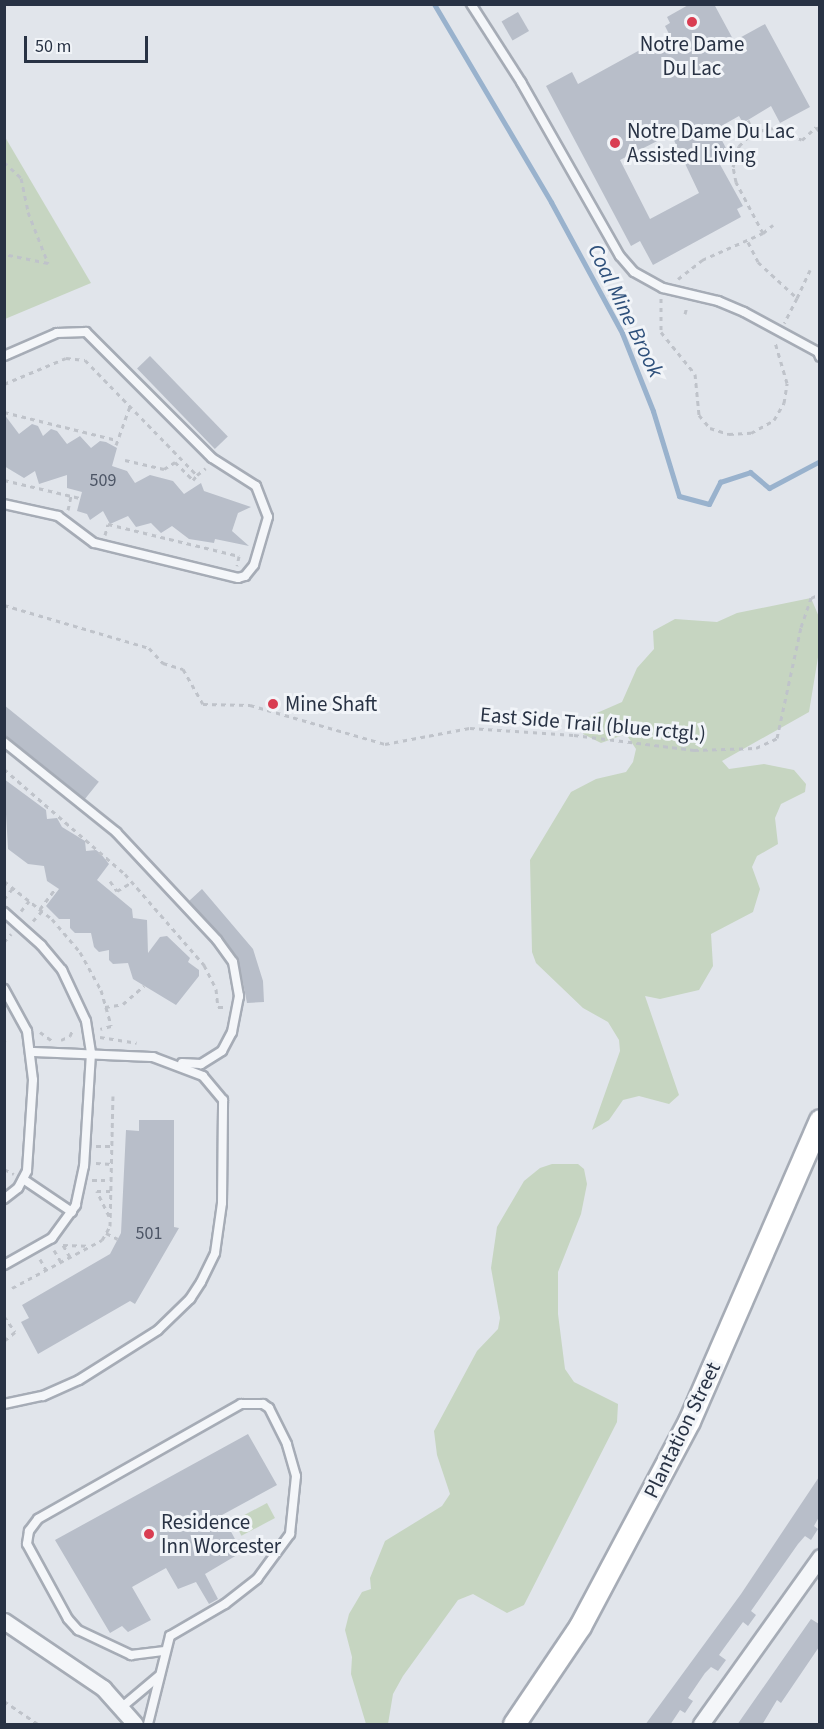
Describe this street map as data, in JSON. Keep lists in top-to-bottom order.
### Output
{
  "streets": {
    "main road": ["Plantation Street"],
    "path": ["East Side Trail (blue rctgl.)"]
  },
  "water": ["Coal Mine Brook"],
  "places": [
    "Notre Dame Du Lac",
    "Notre Dame Du Lac Assisted Living",
    "Mine Shaft",
    "Residence Inn Worcester"
  ],
  "house_numbers": ["509", "501"],
  "scale_bar": "50 m"
}
